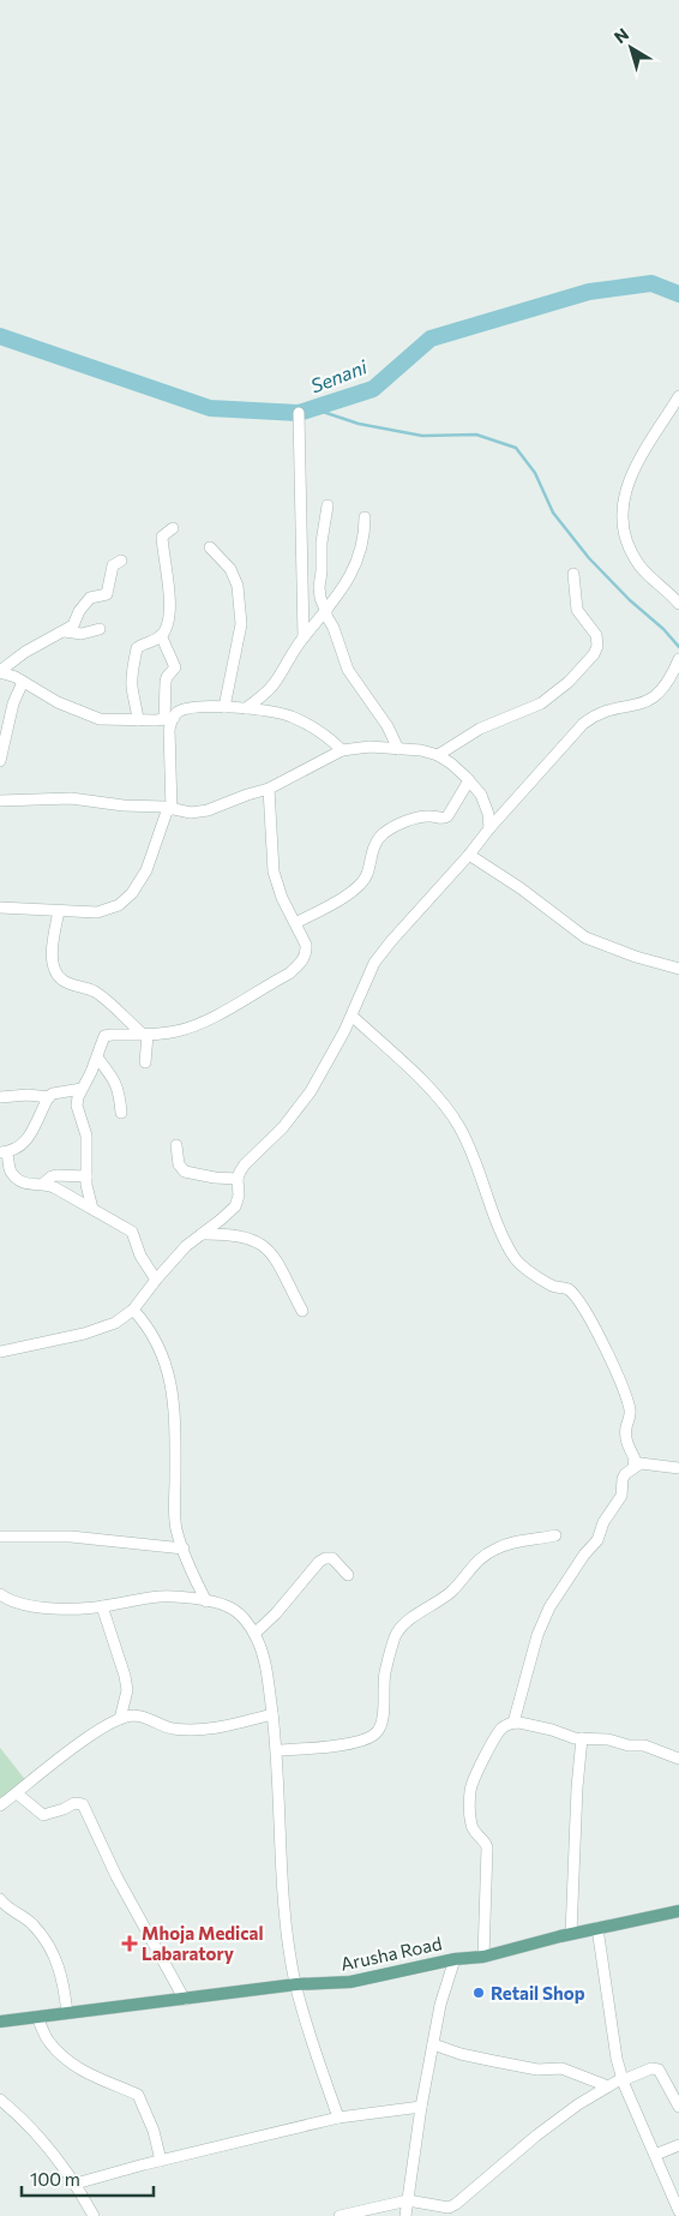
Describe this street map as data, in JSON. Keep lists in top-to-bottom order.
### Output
{
  "streets": {
    "main road": ["Arusha Road"]
  },
  "water": ["Senani"],
  "places": {
    "health": ["Mhoja Medical Labaratory"],
    "other": ["Retail Shop"]
  },
  "scale_bar": "100 m",
  "north": "top left"
}
